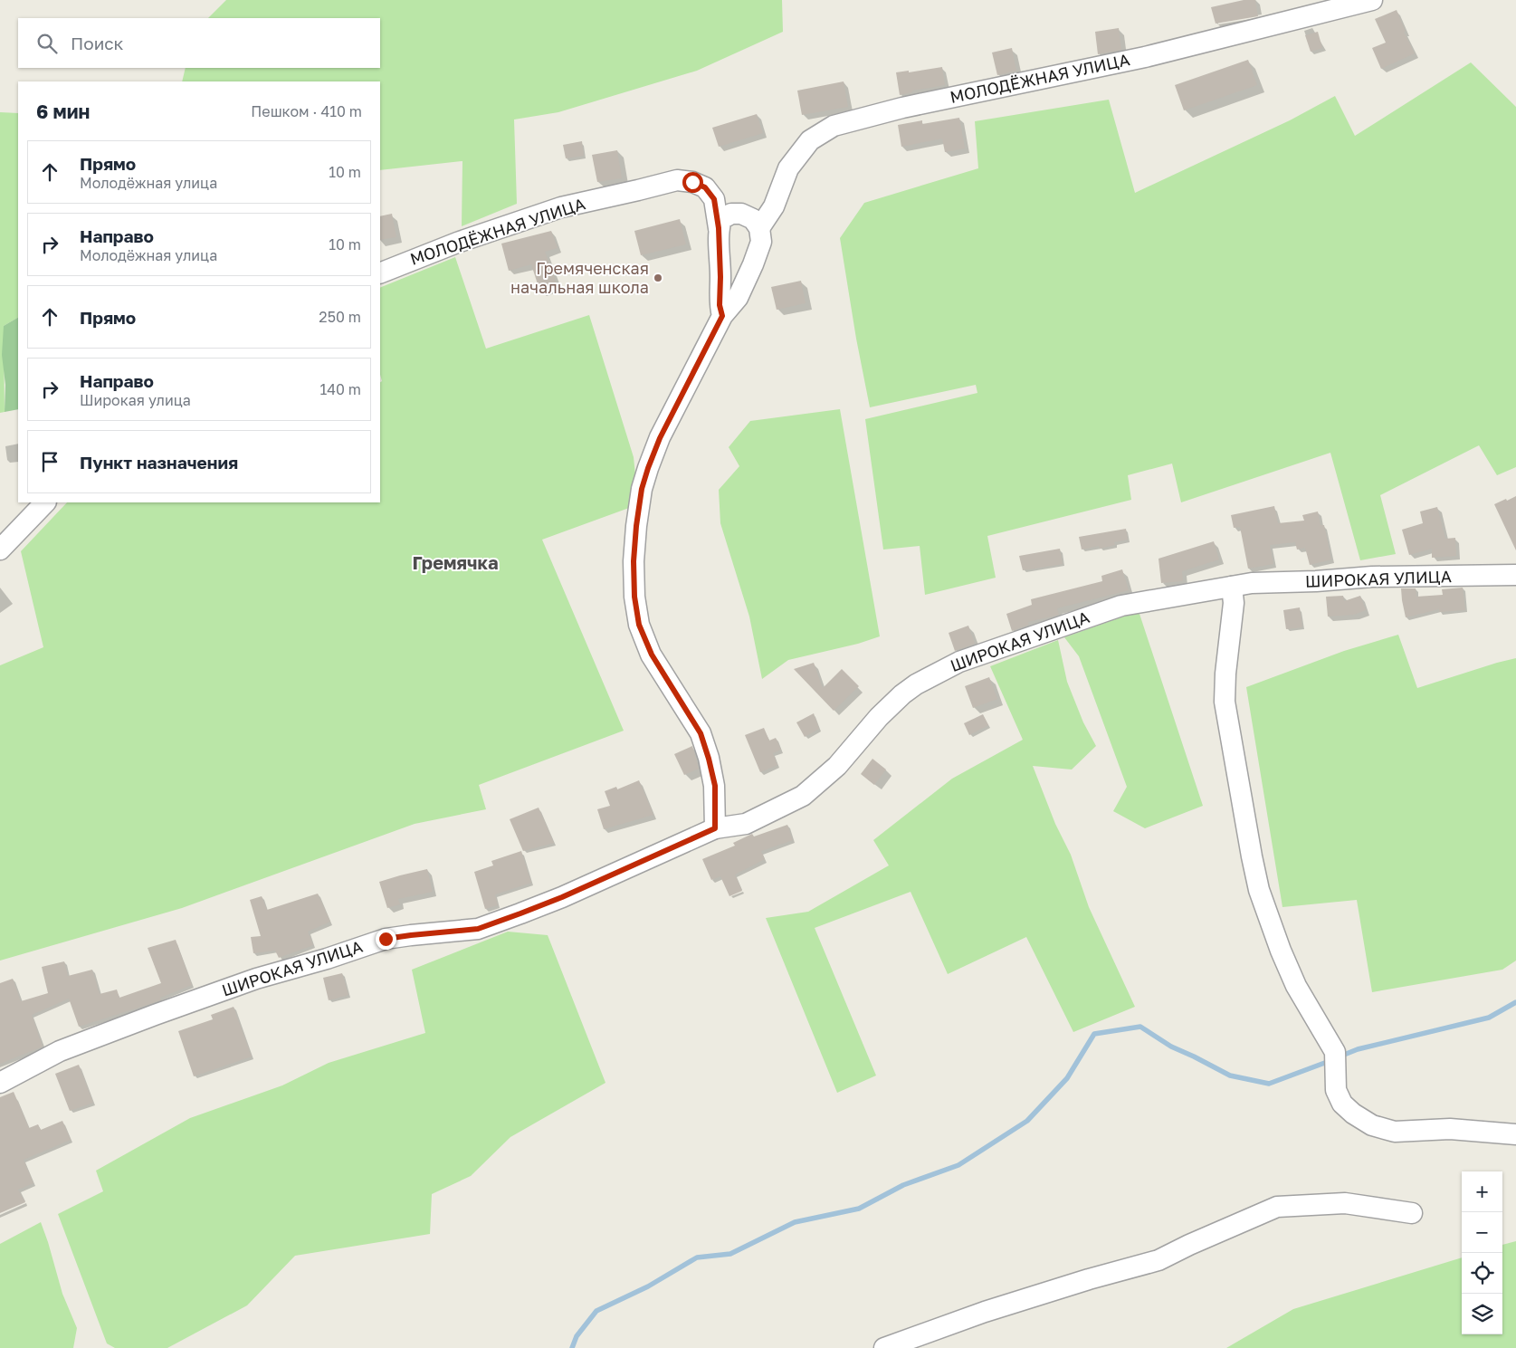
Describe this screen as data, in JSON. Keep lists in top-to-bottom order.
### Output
{
  "streets": {
    "street": ["МОЛОДЁЖНАЯ УЛИЦА", "ШИРОКАЯ УЛИЦА"]
  },
  "districts": ["Гремячка"],
  "places": ["Гремяченская начальная школа"],
  "page": {
    "search": "Поиск",
    "heading": ["6 мин", "Пешком · 410 m"],
    "list": [
      ["Прямо", "Молодёжная улица", "10 m"],
      ["Направо", "Молодёжная улица", "10 m"],
      ["Прямо", "250 m"],
      ["Направо", "Широкая улица", "140 m"],
      "Пункт назначения"
    ],
    "map_buttons": ["+", "−"]
  }
}
